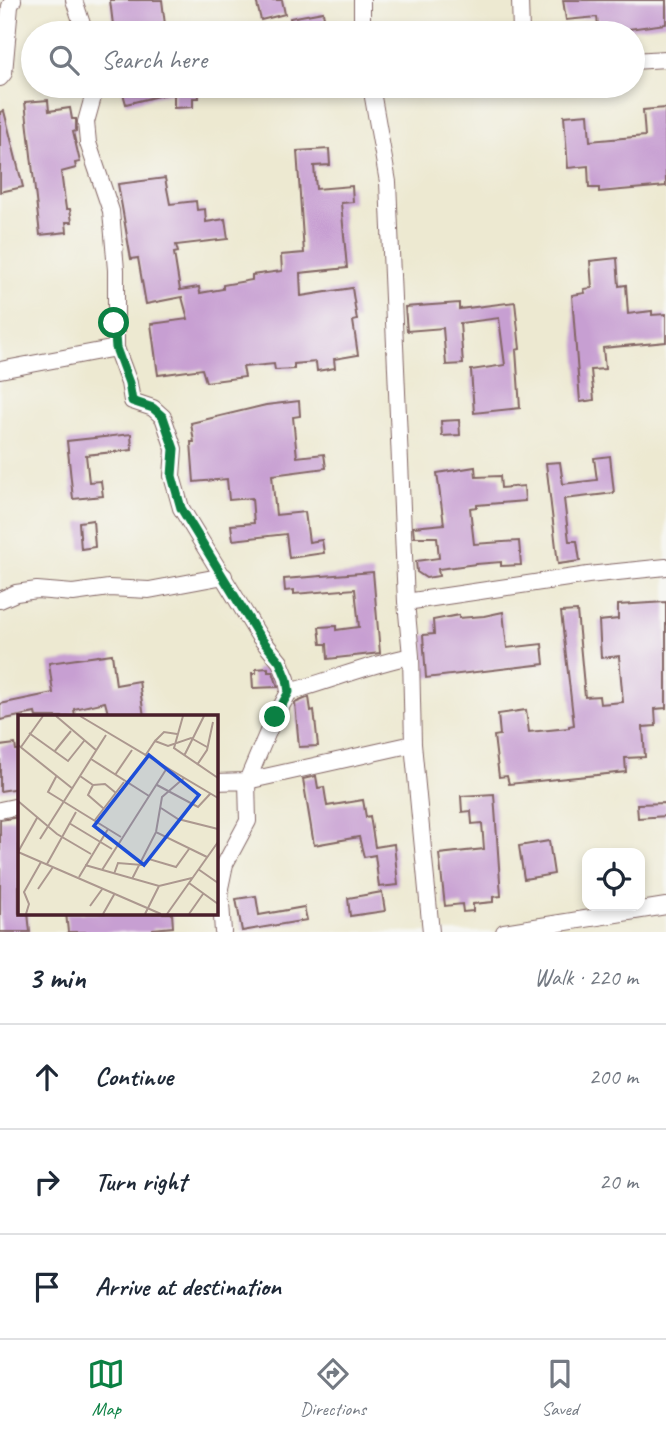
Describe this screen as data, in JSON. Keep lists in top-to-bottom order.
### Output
{
  "page": {
    "search": "Search here",
    "heading": ["3 min", "Walk · 220 m"],
    "list": [
      ["Continue", "200 m"],
      ["Turn right", "20 m"],
      "Arrive at destination"
    ],
    "nav": ["Map", "Directions", "Saved"]
  }
}
